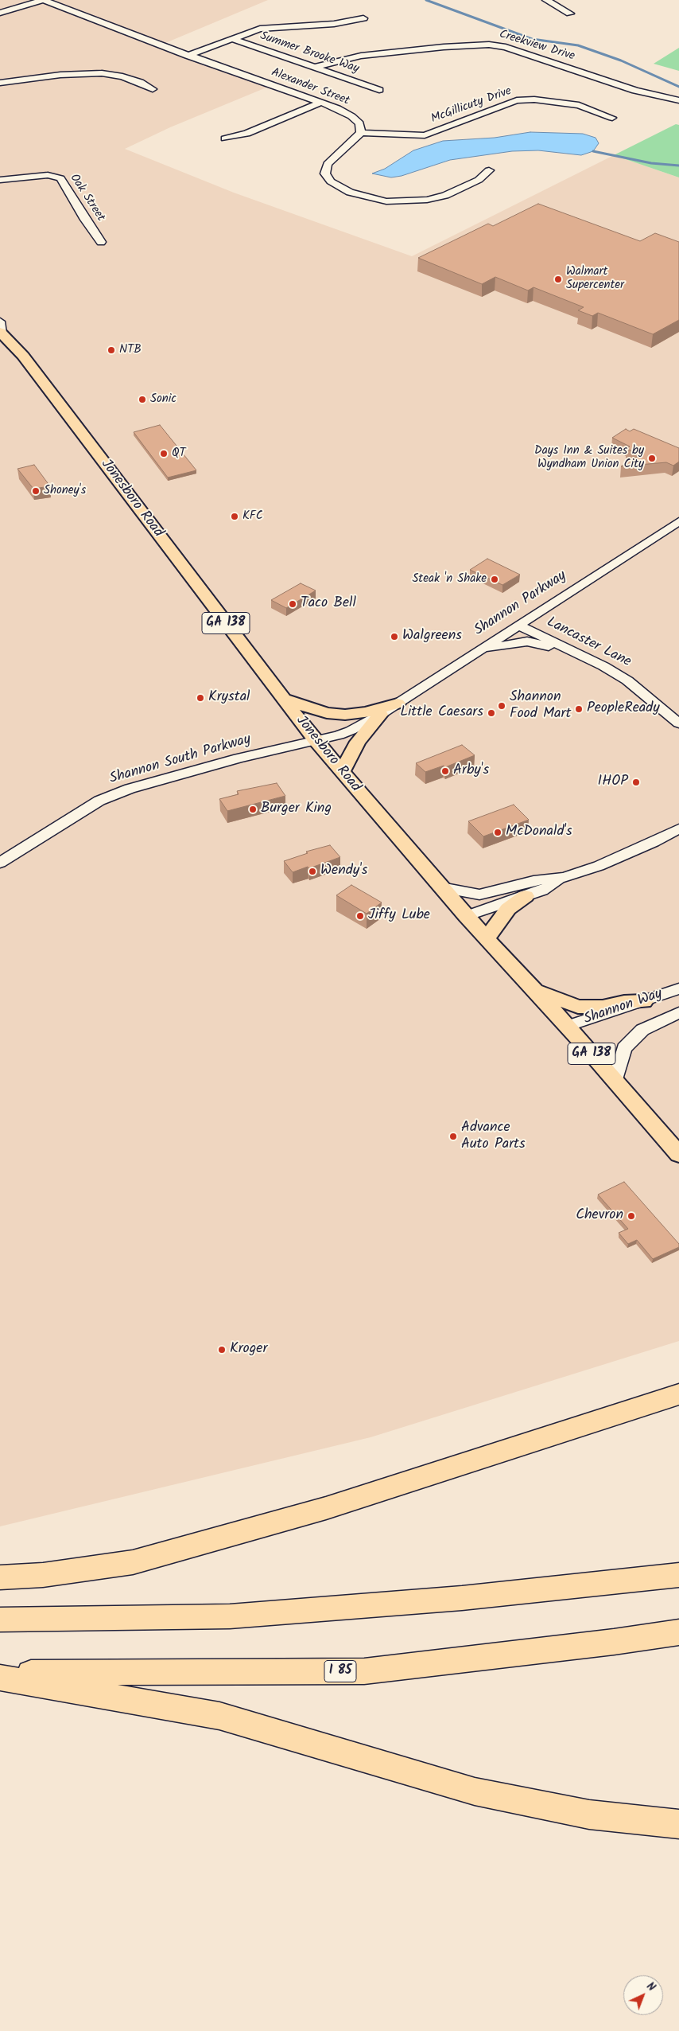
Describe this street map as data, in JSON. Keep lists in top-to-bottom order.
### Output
{
  "streets": {
    "highway": ["I 85"],
    "main road": ["Jonesboro Road", "GA 138"],
    "street": [
      "Creekview Drive",
      "Summer Brooke Way",
      "Alexander Street",
      "McGillicuty Drive",
      "Oak Street",
      "Shannon Parkway",
      "Lancaster Lane",
      "Shannon South Parkway",
      "Shannon Way"
    ]
  },
  "crossings": [
    ["Creekview Drive", "Summer Brooke Way"],
    ["Alexander Street", "McGillicuty Drive"],
    ["Jonesboro Road", "Shannon Parkway"],
    ["Jonesboro Road", "Shannon South Parkway"],
    ["Jonesboro Road", "Shannon Way"],
    ["Shannon Parkway", "Lancaster Lane"],
    ["Shannon Parkway", "Shannon South Parkway"]
  ],
  "places": [
    "Walmart Supercenter",
    "NTB",
    "Sonic",
    "QT",
    "Days Inn & Suites by Wyndham Union City",
    "Shoney's",
    "KFC",
    "Steak 'n Shake",
    "Taco Bell",
    "Walgreens",
    "Krystal",
    "Shannon Food Mart",
    "PeopleReady",
    "Little Caesars",
    "Arby's",
    "IHOP",
    "Burger King",
    "McDonald's",
    "Wendy's",
    "Jiffy Lube",
    "Advance Auto Parts",
    "Chevron",
    "Kroger"
  ],
  "north": "top right"
}
